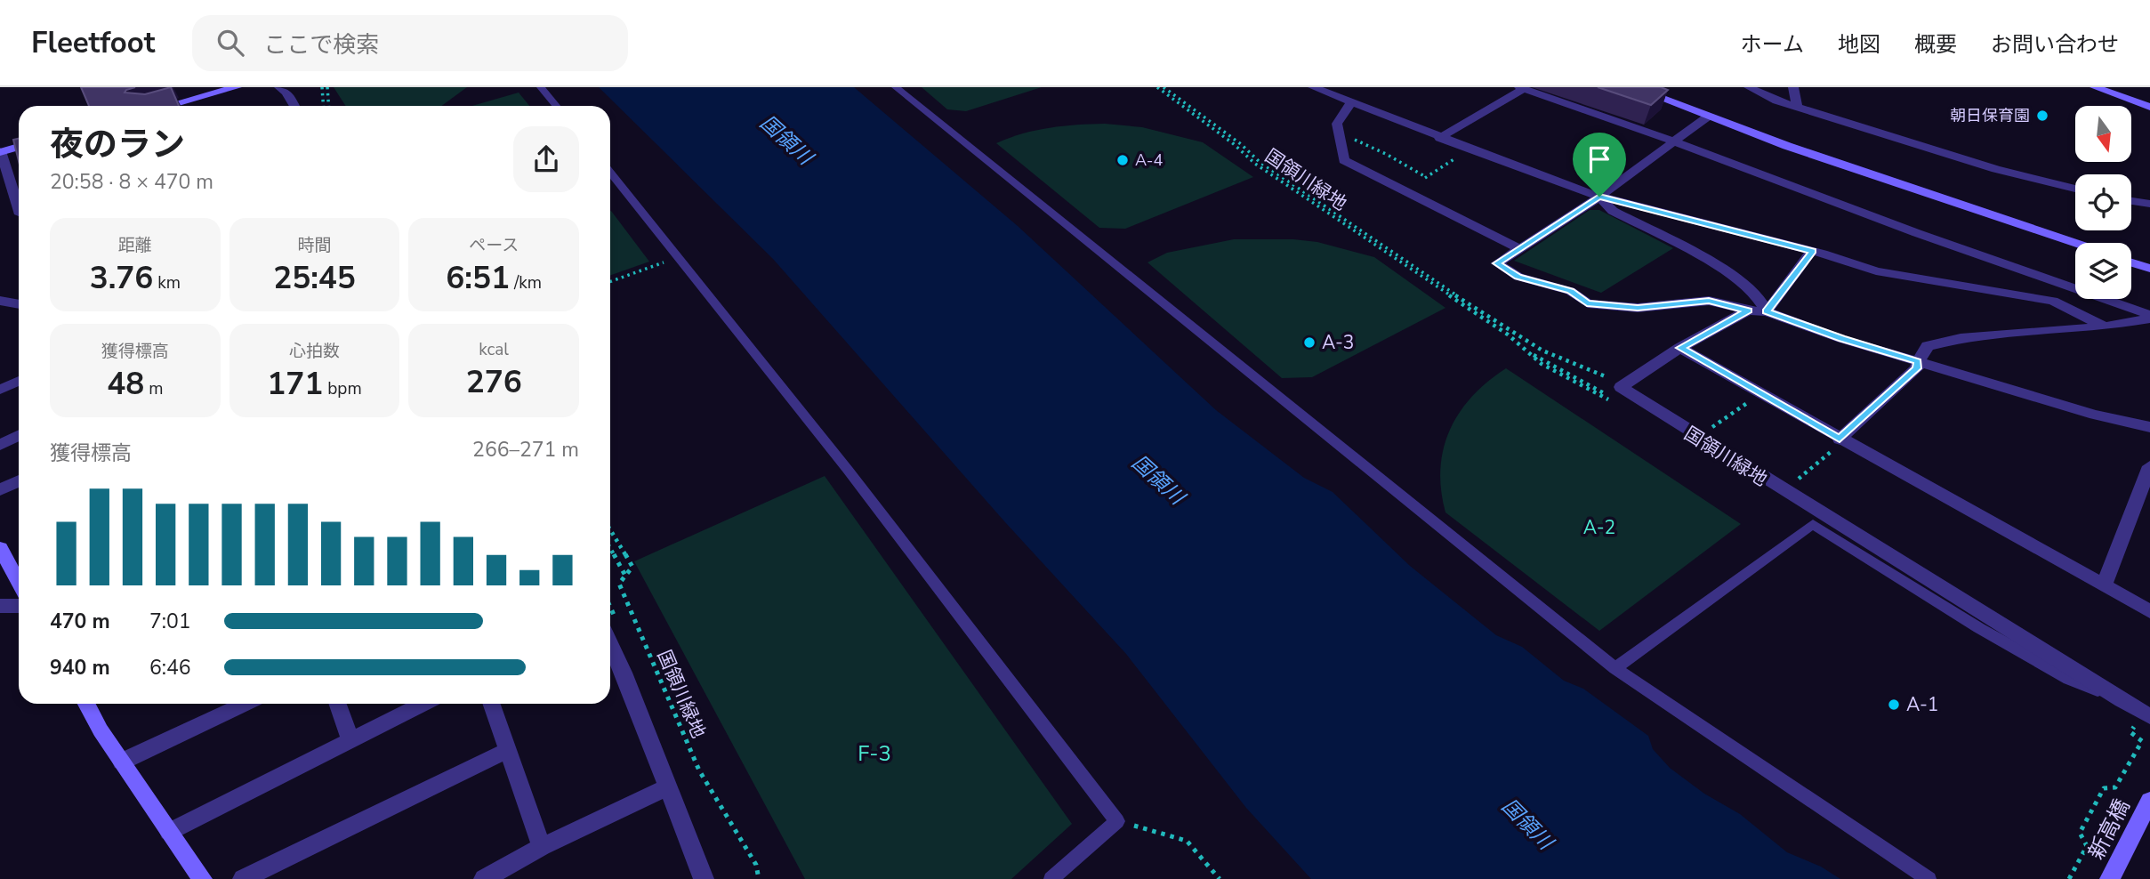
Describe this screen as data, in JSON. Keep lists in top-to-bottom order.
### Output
{
  "streets": {
    "street": ["新高橋"],
    "path": ["国領川緑地"]
  },
  "water": ["国領川"],
  "parks": ["A-2", "F-3"],
  "places": [
    "朝日保育園",
    "A-4",
    "A-3",
    "A-1"
  ],
  "north": "bottom",
  "page": {
    "header": "Fleetfoot",
    "search": "ここで検索",
    "nav": [
      "ホーム",
      "地図",
      "概要",
      "お問い合わせ"
    ],
    "heading": ["夜のラン", "20:58 · 8 × 470 m"],
    "stats": [
      ["距離", "3.76 km"],
      ["時間", "25:45"],
      ["ペース", "6:51 /km"],
      ["獲得標高", "48 m"],
      ["心拍数", "171 bpm"],
      ["kcal", "276"]
    ],
    "chart": ["獲得標高", "266–271 m"],
    "list": [
      {
        "name": "470 m",
        "note": "7:01"
      },
      {
        "name": "940 m",
        "note": "6:46"
      }
    ]
  }
}
